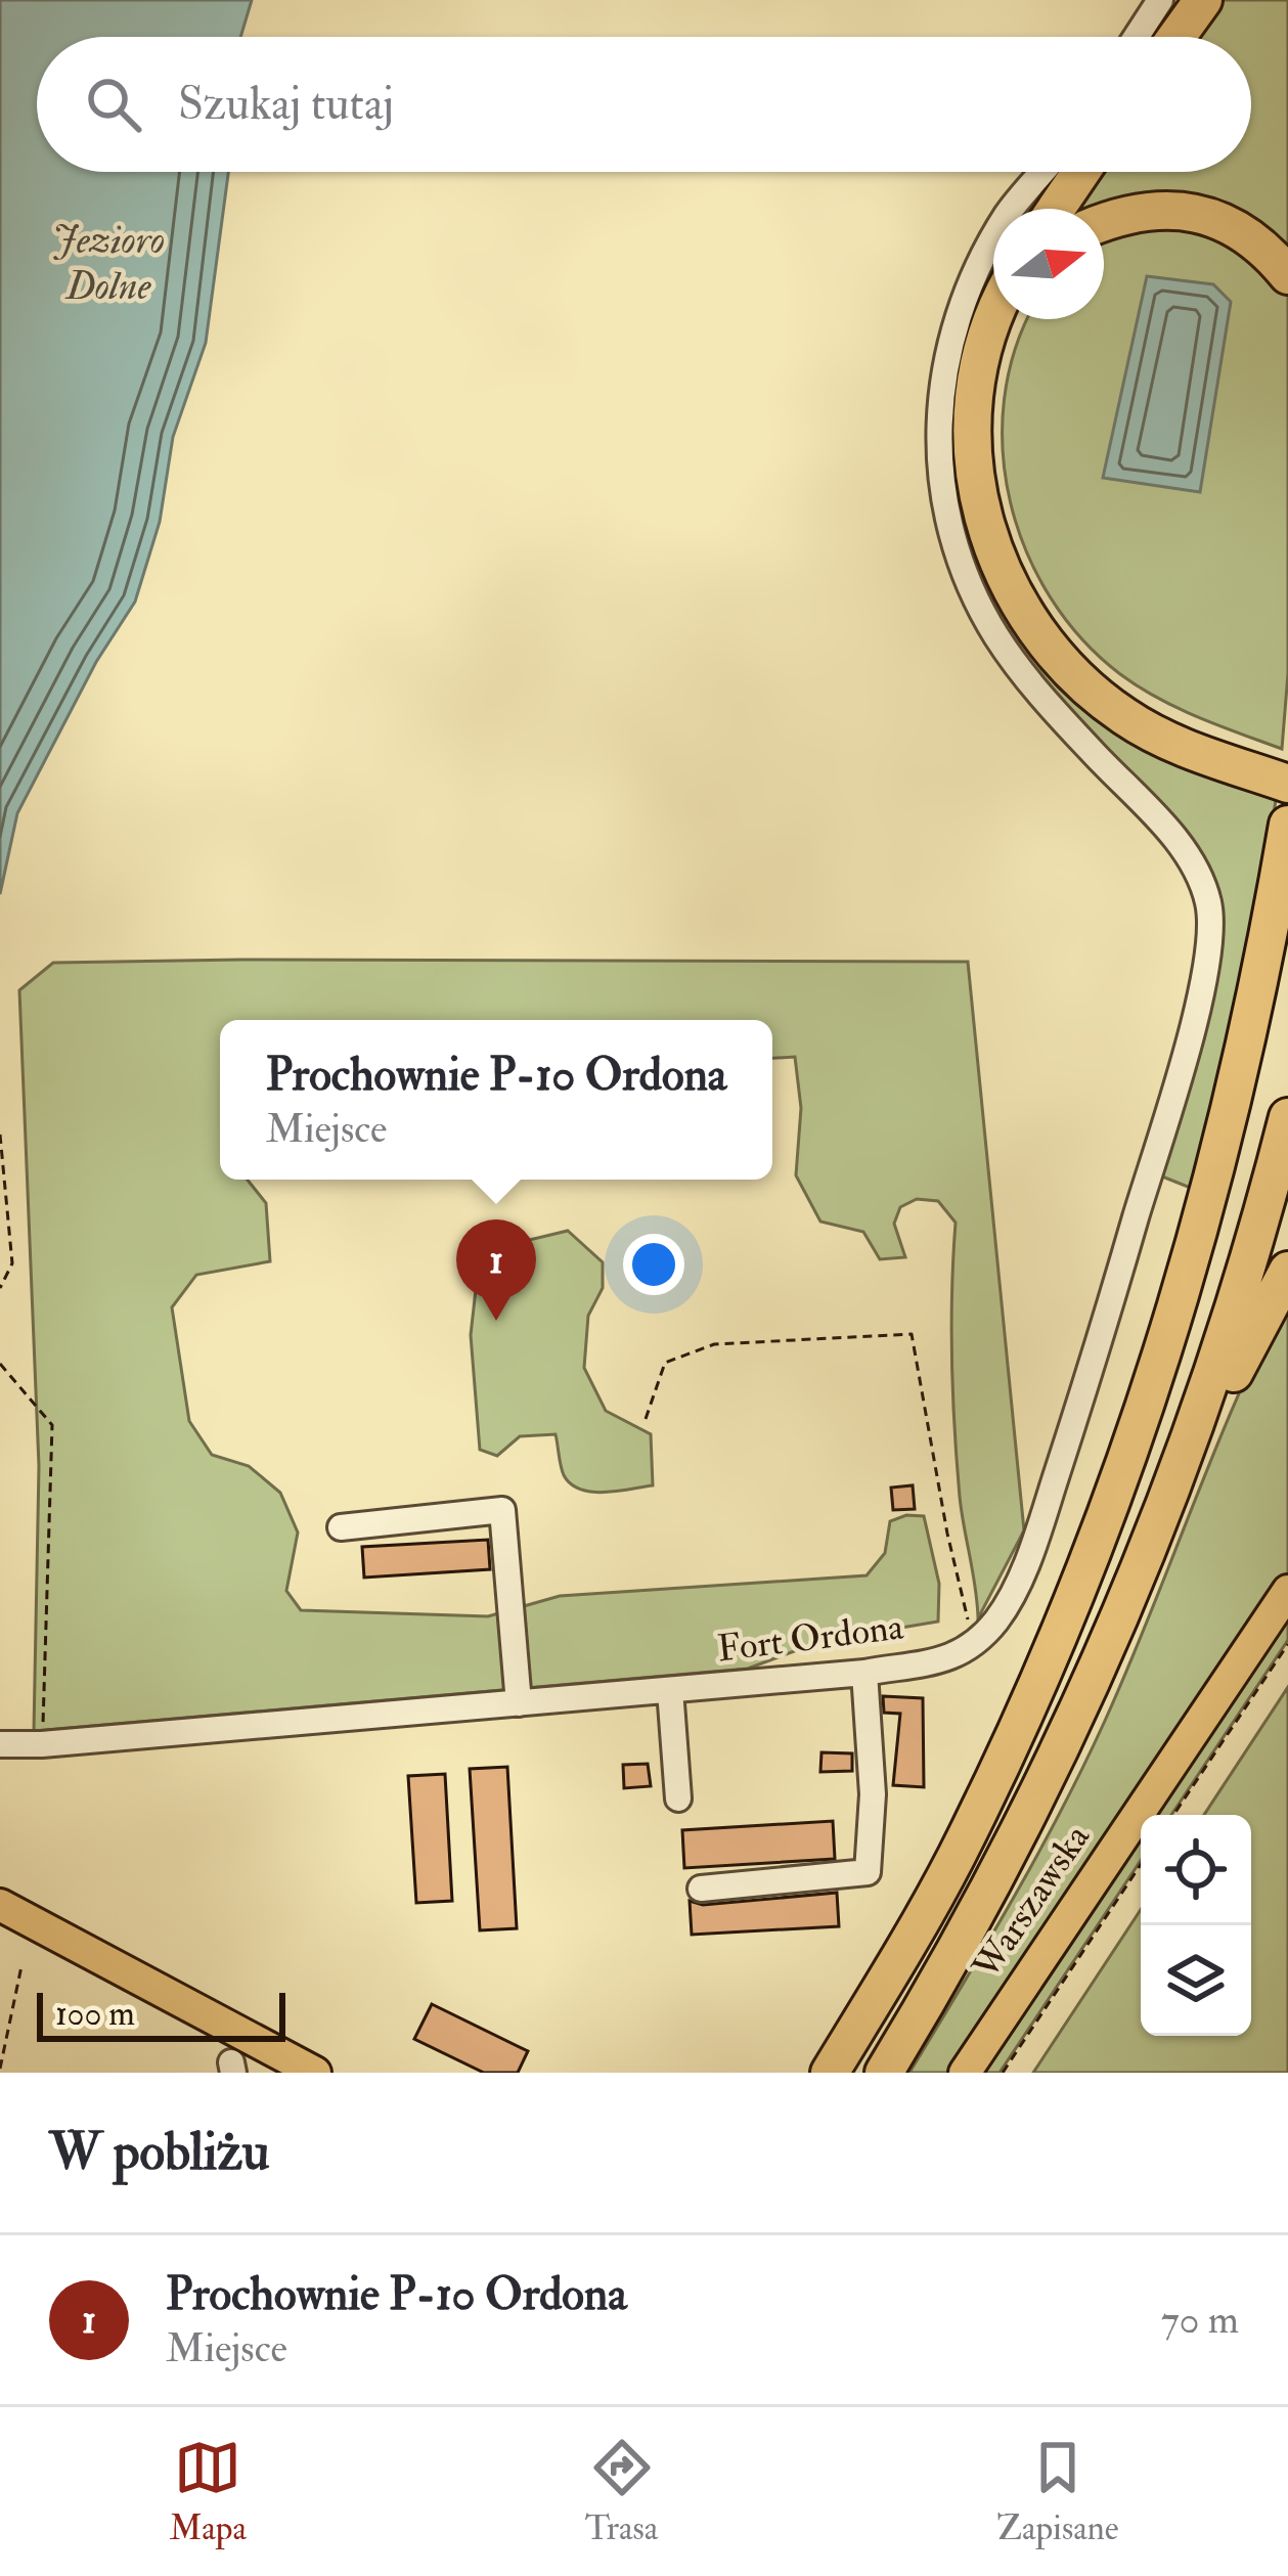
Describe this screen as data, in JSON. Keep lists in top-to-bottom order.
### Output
{
  "streets": {
    "main road": ["Warszawska"],
    "street": ["Fort Ordona"]
  },
  "water": ["Jezioro Dolne"],
  "scale_bar": "100 m",
  "north": "right",
  "page": {
    "search": "Szukaj tutaj",
    "popup": ["Prochownie P-10 Ordona", "Miejsce"],
    "pins": "1",
    "scale": "100 m",
    "heading": "W pobliżu",
    "list": [
      {
        "mark": "1",
        "name": "Prochownie P-10 Ordona",
        "note": "Miejsce",
        "value": "70 m"
      }
    ],
    "nav": ["Mapa", "Trasa", "Zapisane"]
  }
}
